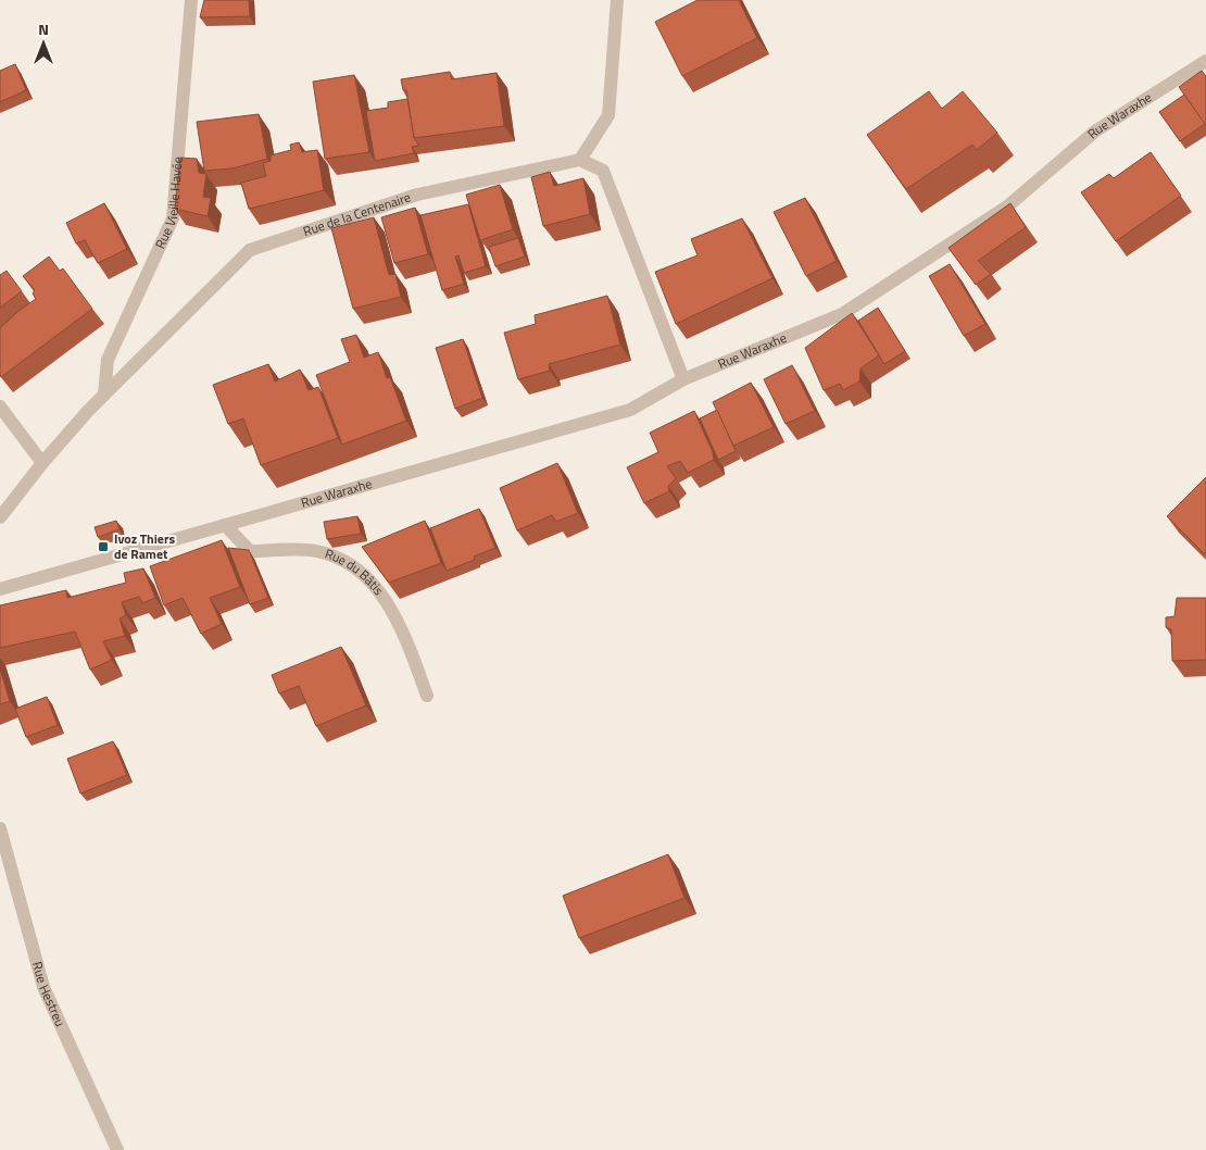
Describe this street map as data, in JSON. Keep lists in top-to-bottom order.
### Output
{
  "streets": {
    "street": [
      "Rue Waraxhe",
      "Rue Vieille Havée",
      "Rue de la Centenaire",
      "Rue du Bâtis",
      "Rue Hestreu"
    ]
  },
  "crossings": [
    ["Rue Waraxhe", "Rue du Bâtis"],
    ["Rue Vieille Havée", "Rue de la Centenaire"]
  ],
  "places": {
    "transit": ["Ivoz Thiers de Ramet"]
  },
  "north": "top"
}
